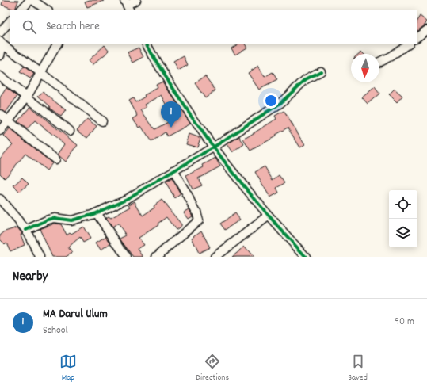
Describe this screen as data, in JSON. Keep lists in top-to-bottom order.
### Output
{
  "north": "bottom",
  "page": {
    "search": "Search here",
    "pins": "1",
    "heading": "Nearby",
    "list": [
      {
        "mark": "1",
        "name": "MA Darul Ulum",
        "note": "School",
        "value": "90 m"
      }
    ],
    "nav": ["Map", "Directions", "Saved"]
  }
}
